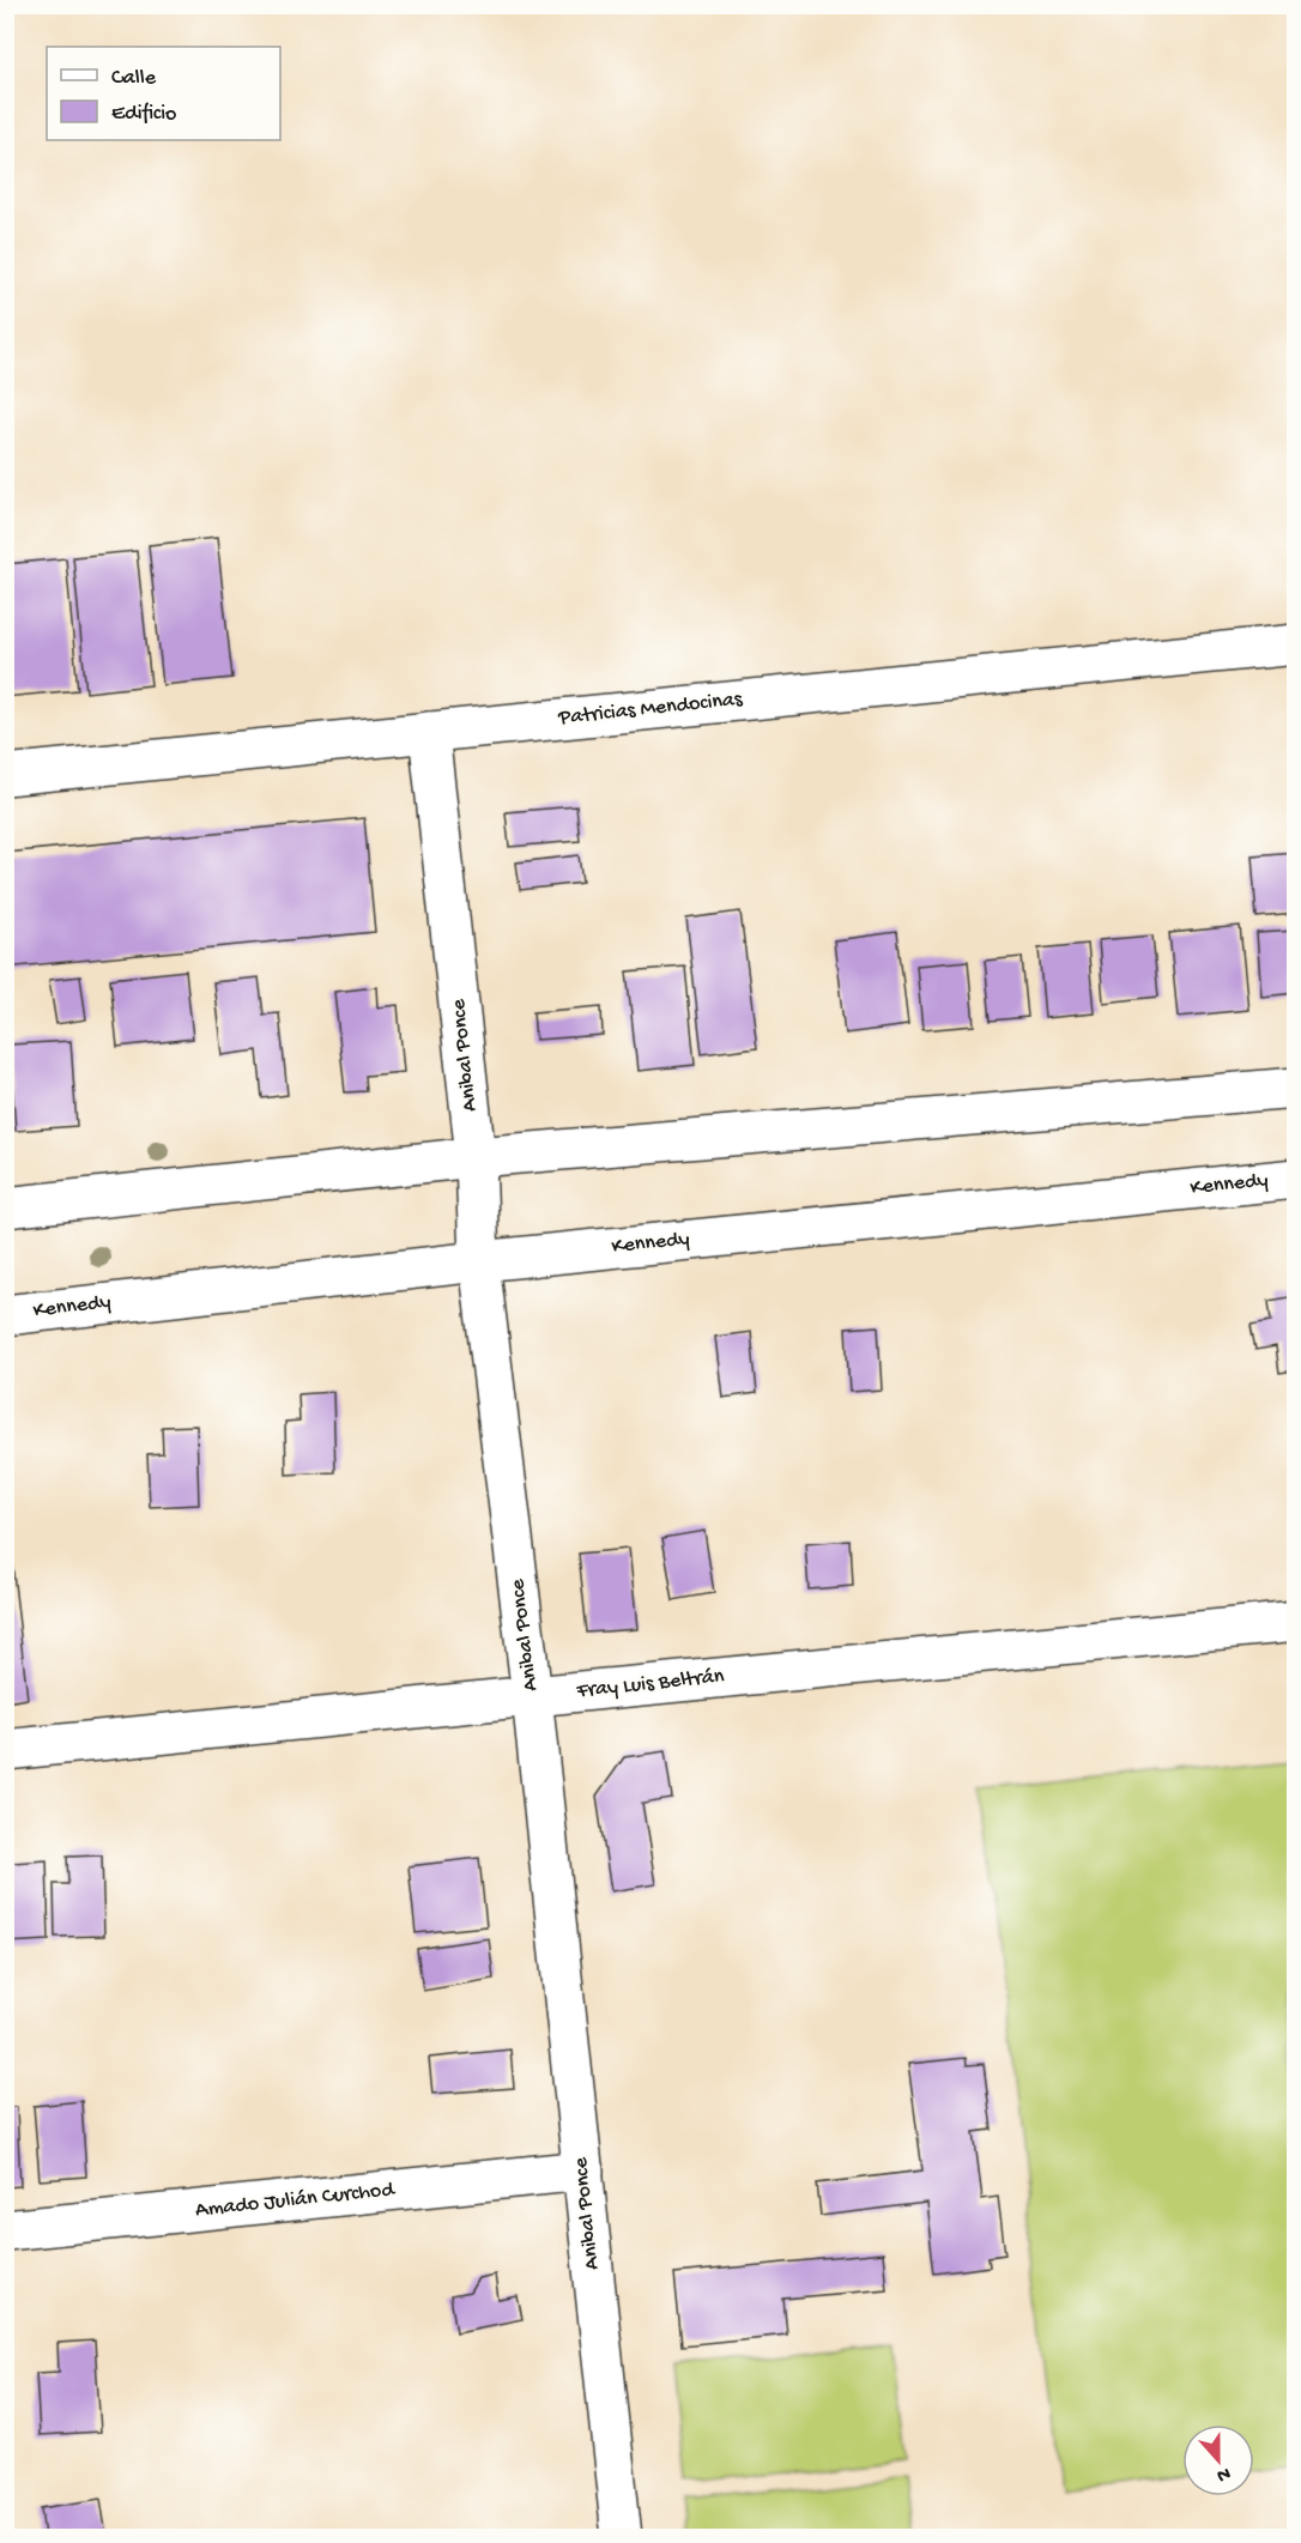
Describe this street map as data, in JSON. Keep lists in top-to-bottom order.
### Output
{
  "streets": {
    "street": [
      "Patricias Mendocinas",
      "Anibal Ponce",
      "Kennedy",
      "Fray Luis Beltrán",
      "Amado Julián Curchod"
    ]
  },
  "crossings": [
    ["Patricias Mendocinas", "Anibal Ponce"],
    ["Anibal Ponce", "Kennedy"],
    ["Anibal Ponce", "Fray Luis Beltrán"],
    ["Anibal Ponce", "Amado Julián Curchod"]
  ],
  "legend": ["Calle", "Edificio"],
  "north": "bottom"
}
